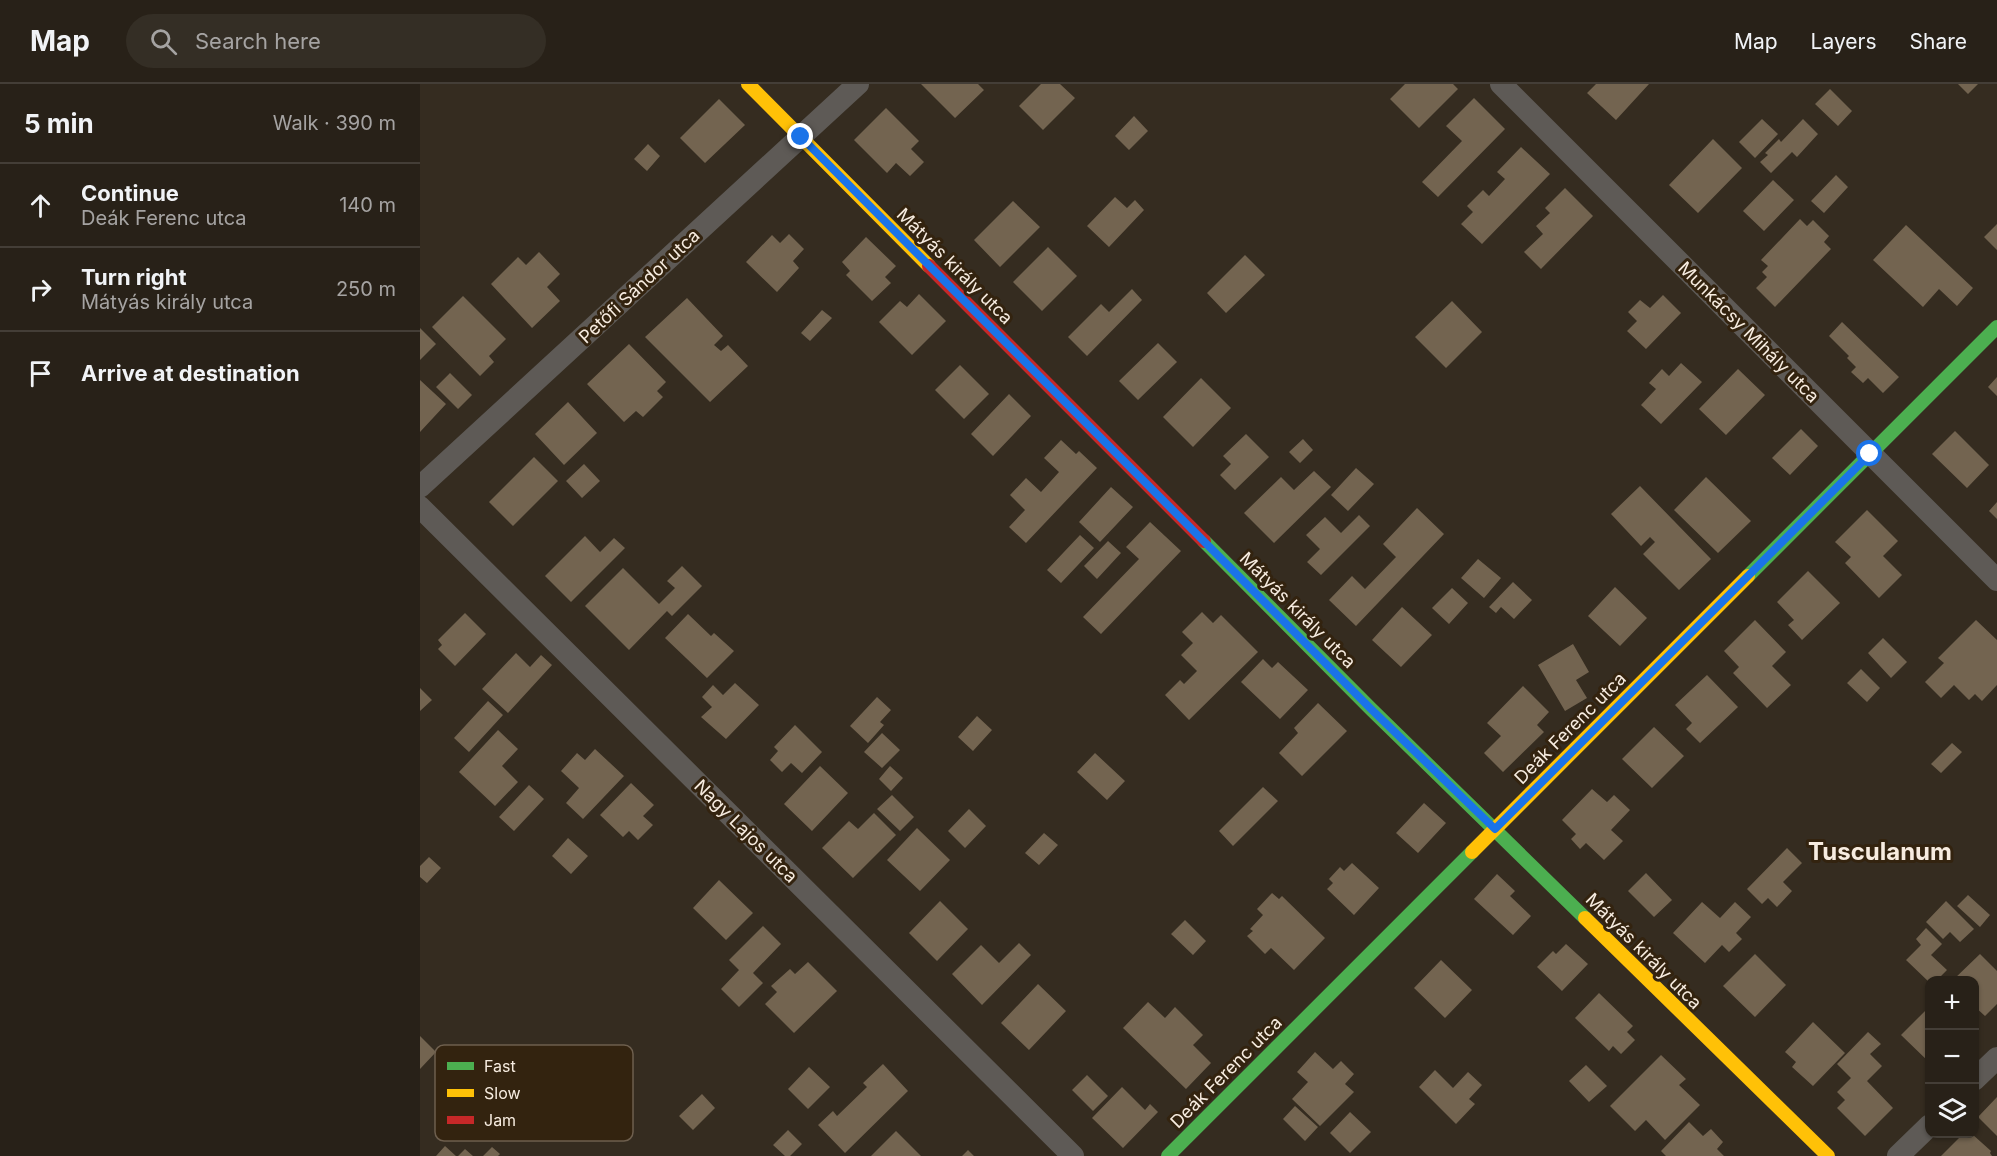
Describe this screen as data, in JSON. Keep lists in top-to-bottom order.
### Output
{
  "streets": {
    "street": [
      "Mátyás király utca",
      "Petőfi Sándor utca",
      "Munkácsy Mihály utca",
      "Deák Ferenc utca",
      "Nagy Lajos utca"
    ]
  },
  "crossings": [
    ["Mátyás király utca", "Petőfi Sándor utca"],
    ["Mátyás király utca", "Deák Ferenc utca"],
    ["Munkácsy Mihály utca", "Deák Ferenc utca"]
  ],
  "districts": ["Tusculanum"],
  "legend": ["Fast", "Slow", "Jam"],
  "page": {
    "header": "Map",
    "search": "Search here",
    "nav": ["Map", "Layers", "Share"],
    "heading": ["5 min", "Walk · 390 m"],
    "list": [
      ["Continue", "Deák Ferenc utca", "140 m"],
      ["Turn right", "Mátyás király utca", "250 m"],
      "Arrive at destination"
    ],
    "map_buttons": ["+", "−"]
  }
}
